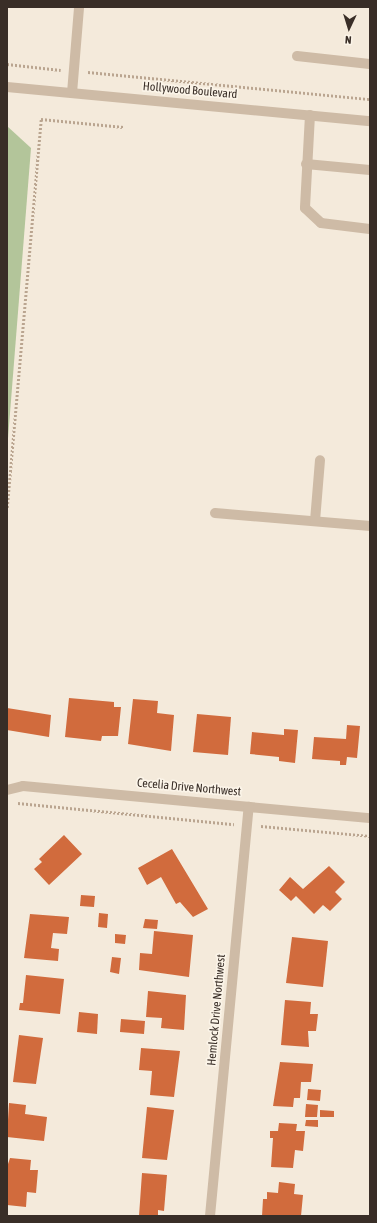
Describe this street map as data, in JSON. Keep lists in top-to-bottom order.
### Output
{
  "streets": {
    "street": ["Hollywood Boulevard", "Cecelia Drive Northwest", "Hemlock Drive Northwest"]
  },
  "crossings": [
    ["Cecelia Drive Northwest", "Hemlock Drive Northwest"]
  ],
  "north": "bottom"
}
